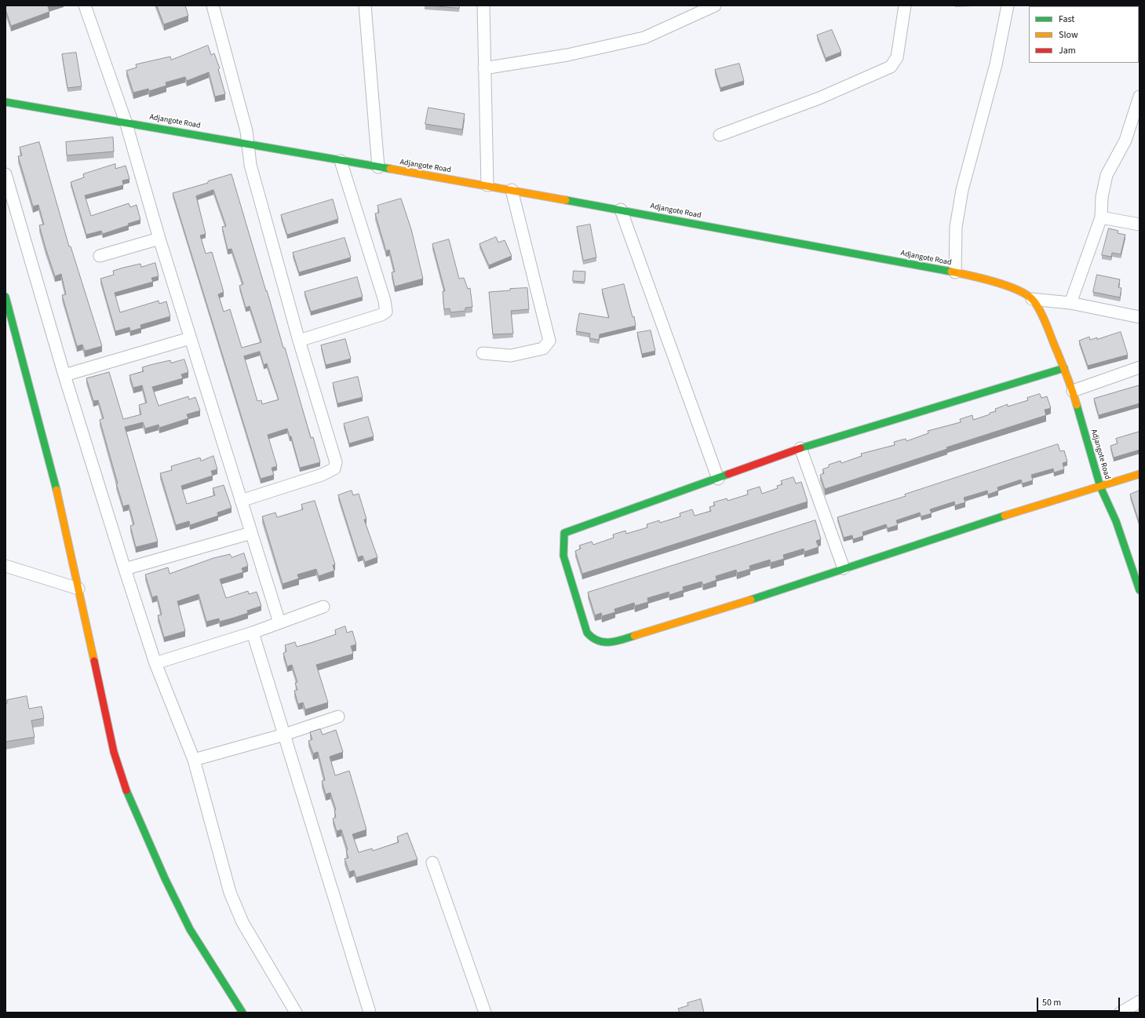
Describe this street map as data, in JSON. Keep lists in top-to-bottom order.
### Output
{
  "streets": {
    "street": ["Adjangote Road"]
  },
  "legend": ["Fast", "Slow", "Jam"],
  "scale_bar": "50 m"
}
